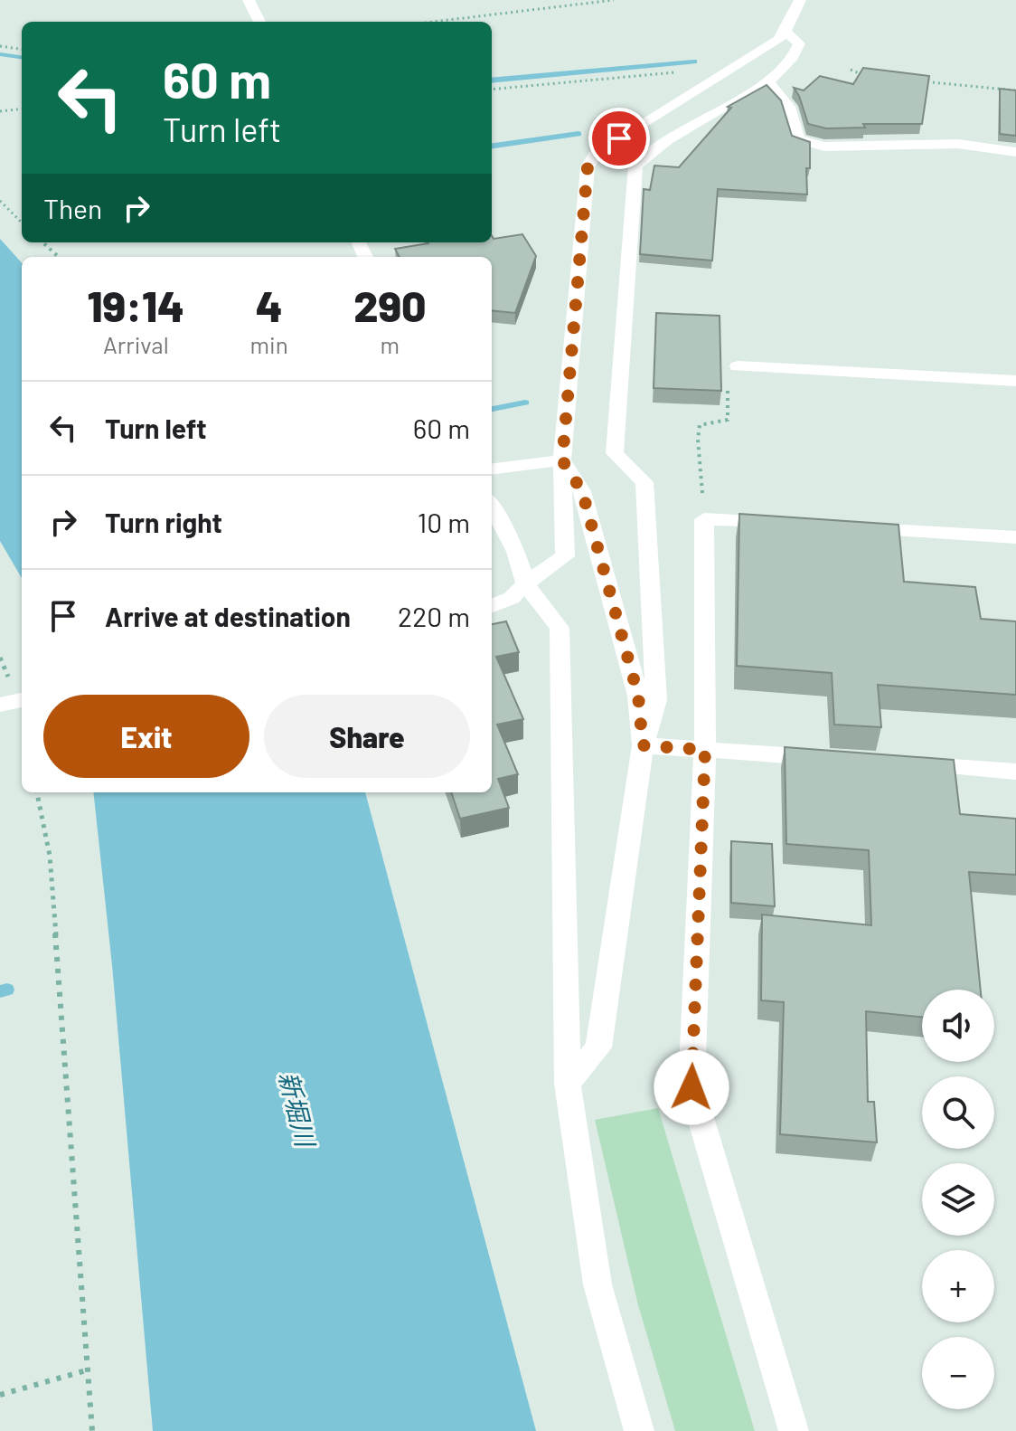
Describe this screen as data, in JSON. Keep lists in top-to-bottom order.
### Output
{
  "water": ["新堀川"],
  "page": {
    "turn": ["60 m", "Turn left"],
    "then": "Then",
    "eta": [
      "19:14",
      "Arrival",
      "4",
      "min",
      "290",
      "m"
    ],
    "list": [
      {
        "name": "Turn left",
        "value": "60 m"
      },
      {
        "name": "Turn right",
        "value": "10 m"
      },
      {
        "name": "Arrive at destination",
        "value": "220 m"
      }
    ],
    "buttons": ["Exit", "Share"],
    "map_buttons": ["+", "−"]
  }
}
